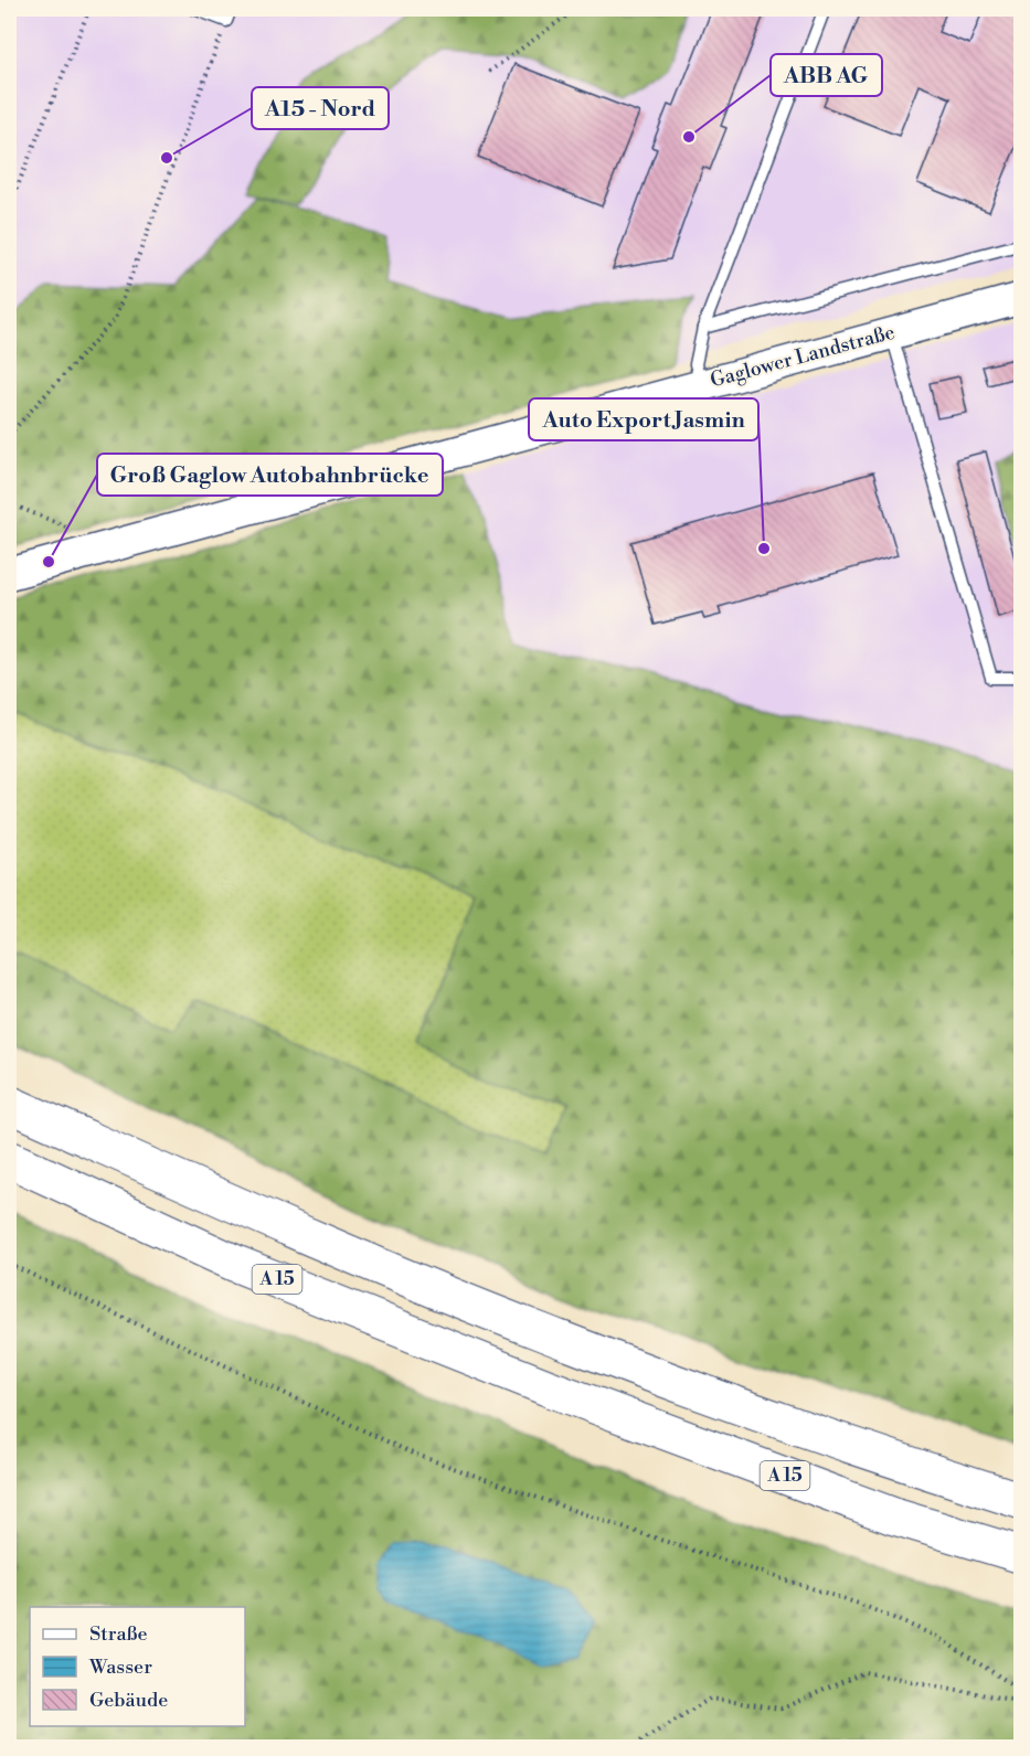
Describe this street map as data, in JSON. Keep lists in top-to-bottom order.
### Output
{
  "streets": {
    "highway": ["A 15"],
    "main road": ["Gaglower Landstraße"]
  },
  "places": [
    "ABB AG",
    "A15 - Nord",
    "Auto Export Jasmin",
    "Groß Gaglow Autobahnbrücke"
  ],
  "legend": ["Straße", "Wasser", "Gebäude"]
}
